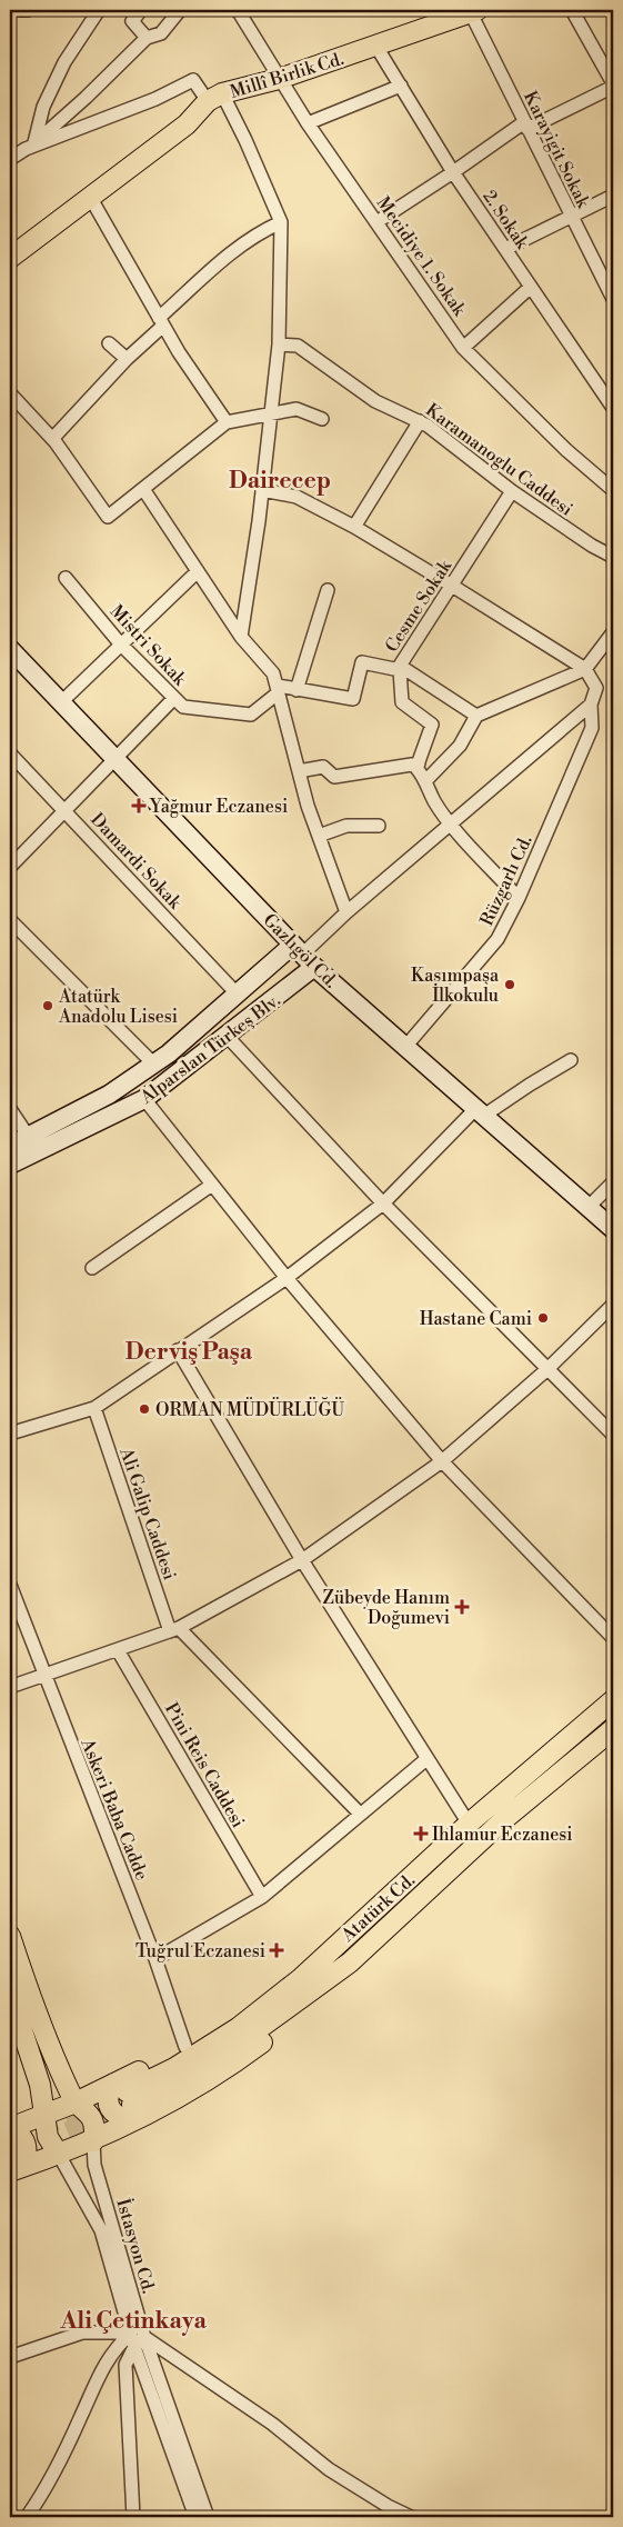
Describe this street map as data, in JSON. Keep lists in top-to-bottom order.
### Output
{
  "streets": {
    "main road": ["Millî Birlik Cd.", "Atatürk Cd."],
    "street": [
      "Karayigit Sokak",
      "2. Sokak",
      "Mecidiye 1. Sokak",
      "Karamanoglu Caddesi",
      "Cesme Sokak",
      "Mistri Sokak",
      "Damardi Sokak",
      "Rüzgarlı Cd.",
      "Gazlıgöl Cd.",
      "Alparslan Türkeş Blv.",
      "Ali Galip Caddesi",
      "Pini Reis Caddesi",
      "Askeri Baba Cadde",
      "İstasyon Cd."
    ]
  },
  "crossings": [
    ["Millî Birlik Cd.", "Karayigit Sokak"],
    ["Millî Birlik Cd.", "2. Sokak"],
    ["Millî Birlik Cd.", "Mecidiye 1. Sokak"],
    ["Karamanoglu Caddesi", "Cesme Sokak"],
    ["Damardi Sokak", "Alparslan Türkeş Blv."],
    ["Rüzgarlı Cd.", "Gazlıgöl Cd."],
    ["Gazlıgöl Cd.", "Alparslan Türkeş Blv."]
  ],
  "districts": ["Dairecep", "Derviş Paşa", "Ali Çetinkaya"],
  "places": {
    "health": [
      "Yağmur Eczanesi",
      "Zübeyde Hanım Doğumevi",
      "Ihlamur Eczanesi",
      "Tuğrul Eczanesi"
    ],
    "other": [
      "Kasımpaşa İlkokulu",
      "Atatürk Anadolu Lisesi",
      "Hastane Cami",
      "ORMAN MÜDÜRLÜĞÜ"
    ]
  }
}
